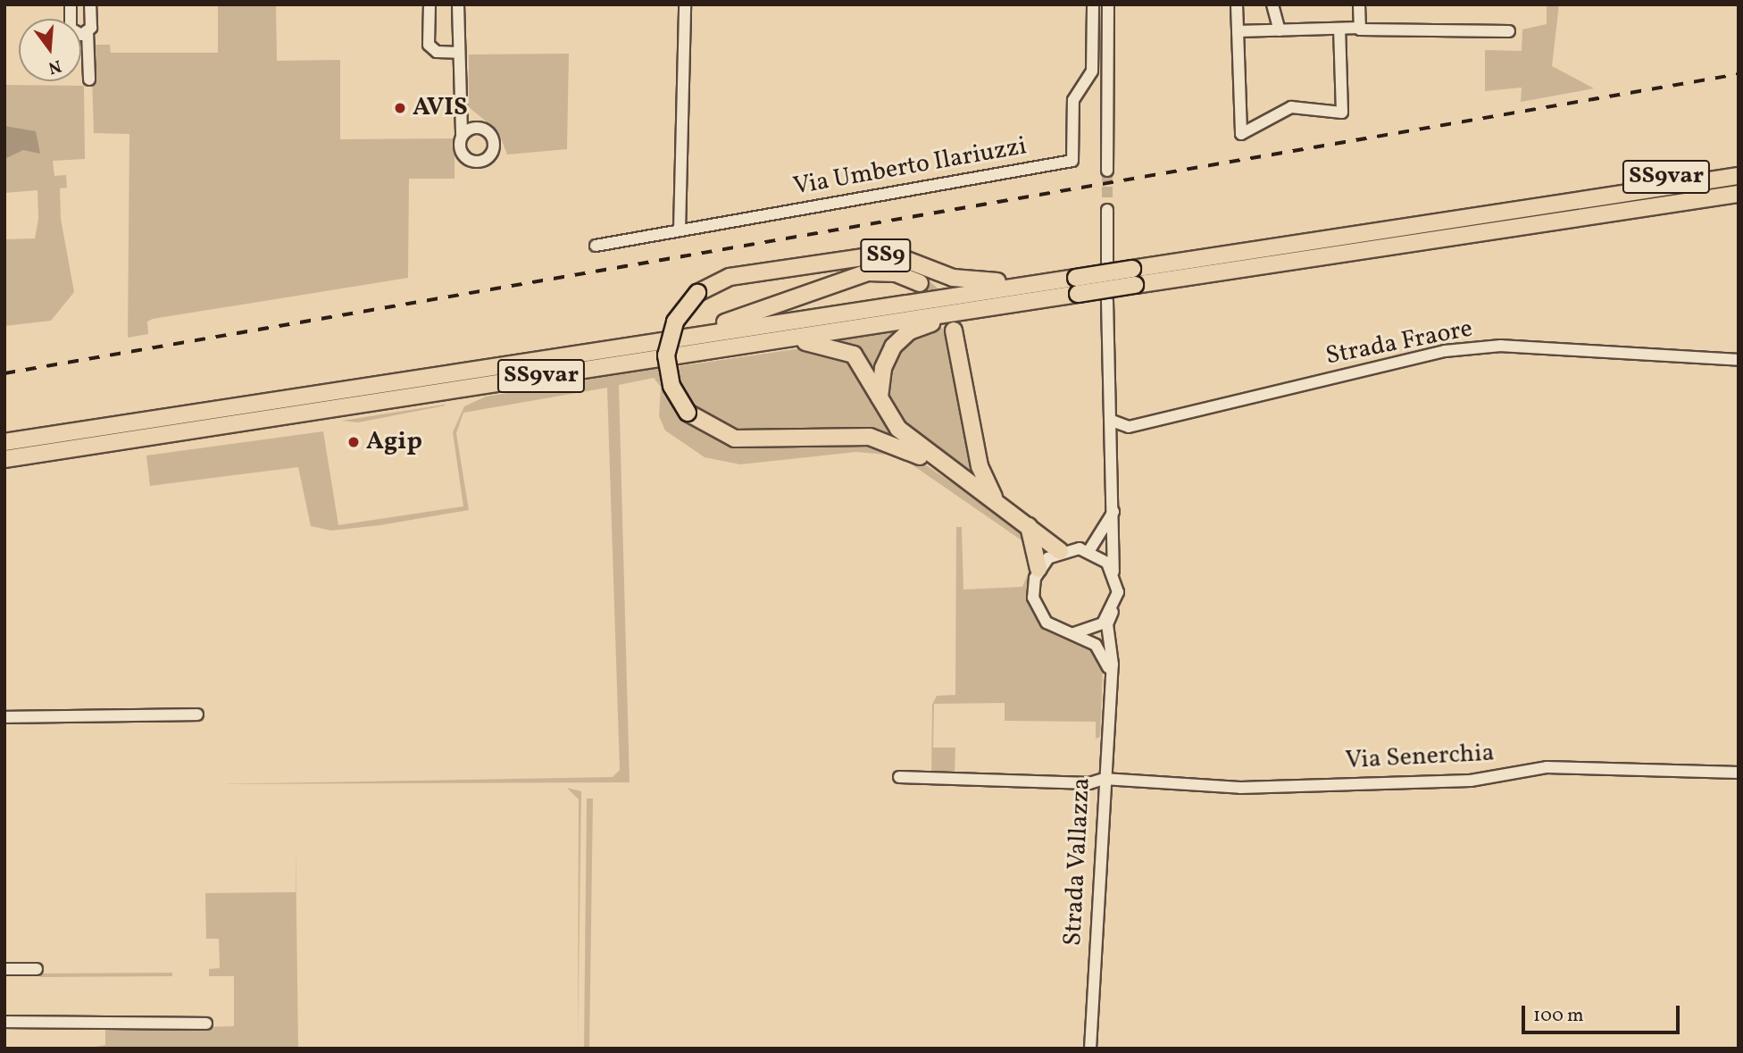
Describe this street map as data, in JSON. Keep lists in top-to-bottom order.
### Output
{
  "streets": {
    "highway": ["SS9var", "SS9"],
    "street": [
      "Via Umberto Ilariuzzi",
      "Strada Fraore",
      "Via Senerchia",
      "Strada Vallazza"
    ]
  },
  "crossings": [
    ["SS9var", "SS9"],
    ["SS9", "Strada Vallazza"],
    ["Strada Fraore", "Strada Vallazza"],
    ["Via Senerchia", "Strada Vallazza"]
  ],
  "places": ["AVIS", "Agip"],
  "scale_bar": "100 m",
  "north": "bottom"
}
